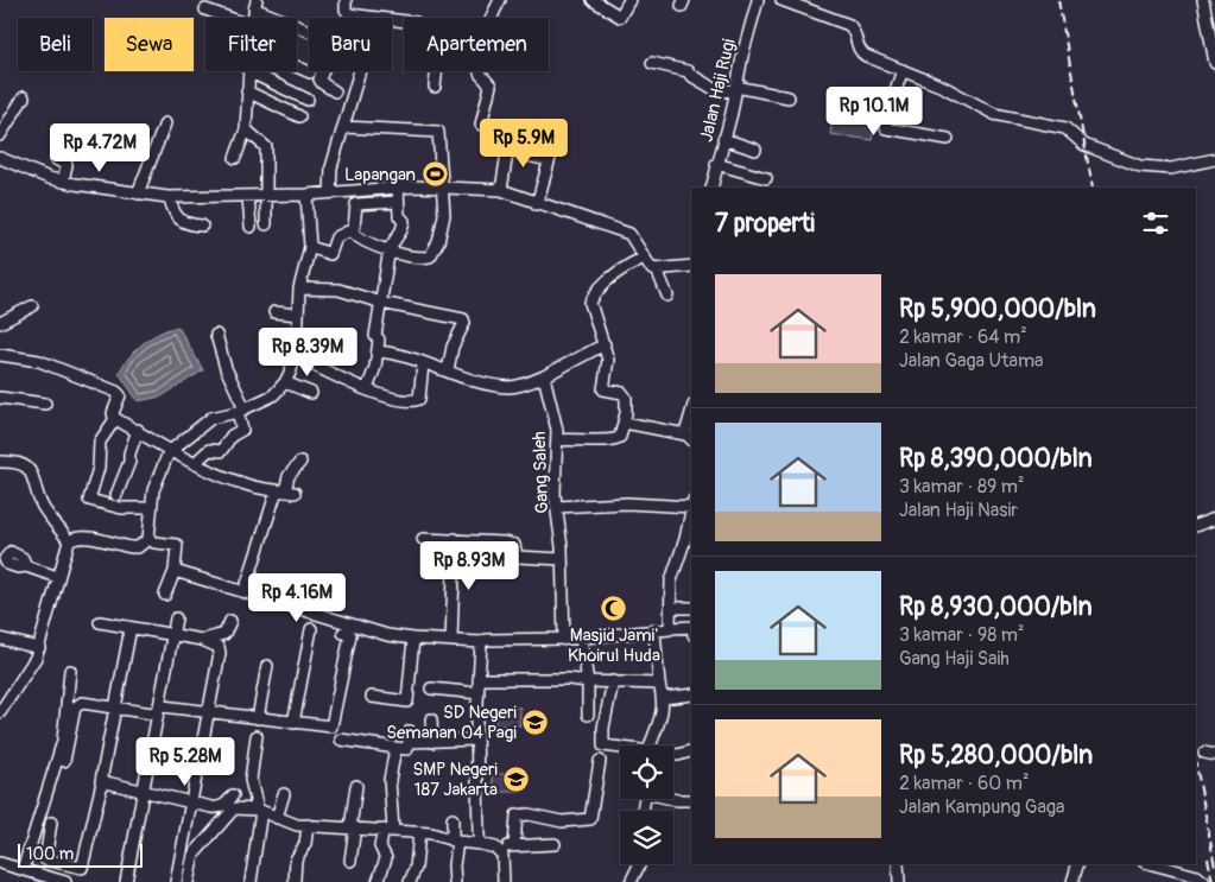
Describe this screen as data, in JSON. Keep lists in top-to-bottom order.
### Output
{
  "streets": {
    "street": ["Jalan Haji Rugi", "Gang Saleh"]
  },
  "places": {
    "sports": ["Lapangan"],
    "mosque": ["Masjid Jami' Khoirul Huda"],
    "school or university": ["SD Negeri Semanan 04 Pagi", "SMP Negeri 187 Jakarta"]
  },
  "scale_bar": "100 m",
  "page": {
    "chip": [
      "Beli",
      "Sewa",
      "Filter",
      "Baru",
      "Apartemen"
    ],
    "price": [
      "Rp 10.1M",
      "Rp 5.9M",
      "Rp 4.72M",
      "Rp 8.39M",
      "Rp 8.93M",
      "Rp 4.16M",
      "Rp 5.28M"
    ],
    "heading": "7 properti",
    "list": [
      {
        "name": "Rp 5,900,000/bln",
        "note": "2 kamar · 64 m² · Jalan Gaga Utama"
      },
      {
        "name": "Rp 8,390,000/bln",
        "note": "3 kamar · 89 m² · Jalan Haji Nasir"
      },
      {
        "name": "Rp 8,930,000/bln",
        "note": "3 kamar · 98 m² · Gang Haji Saih"
      },
      {
        "name": "Rp 5,280,000/bln",
        "note": "2 kamar · 60 m² · Jalan Kampung Gaga"
      }
    ],
    "scale": "100 m"
  }
}
